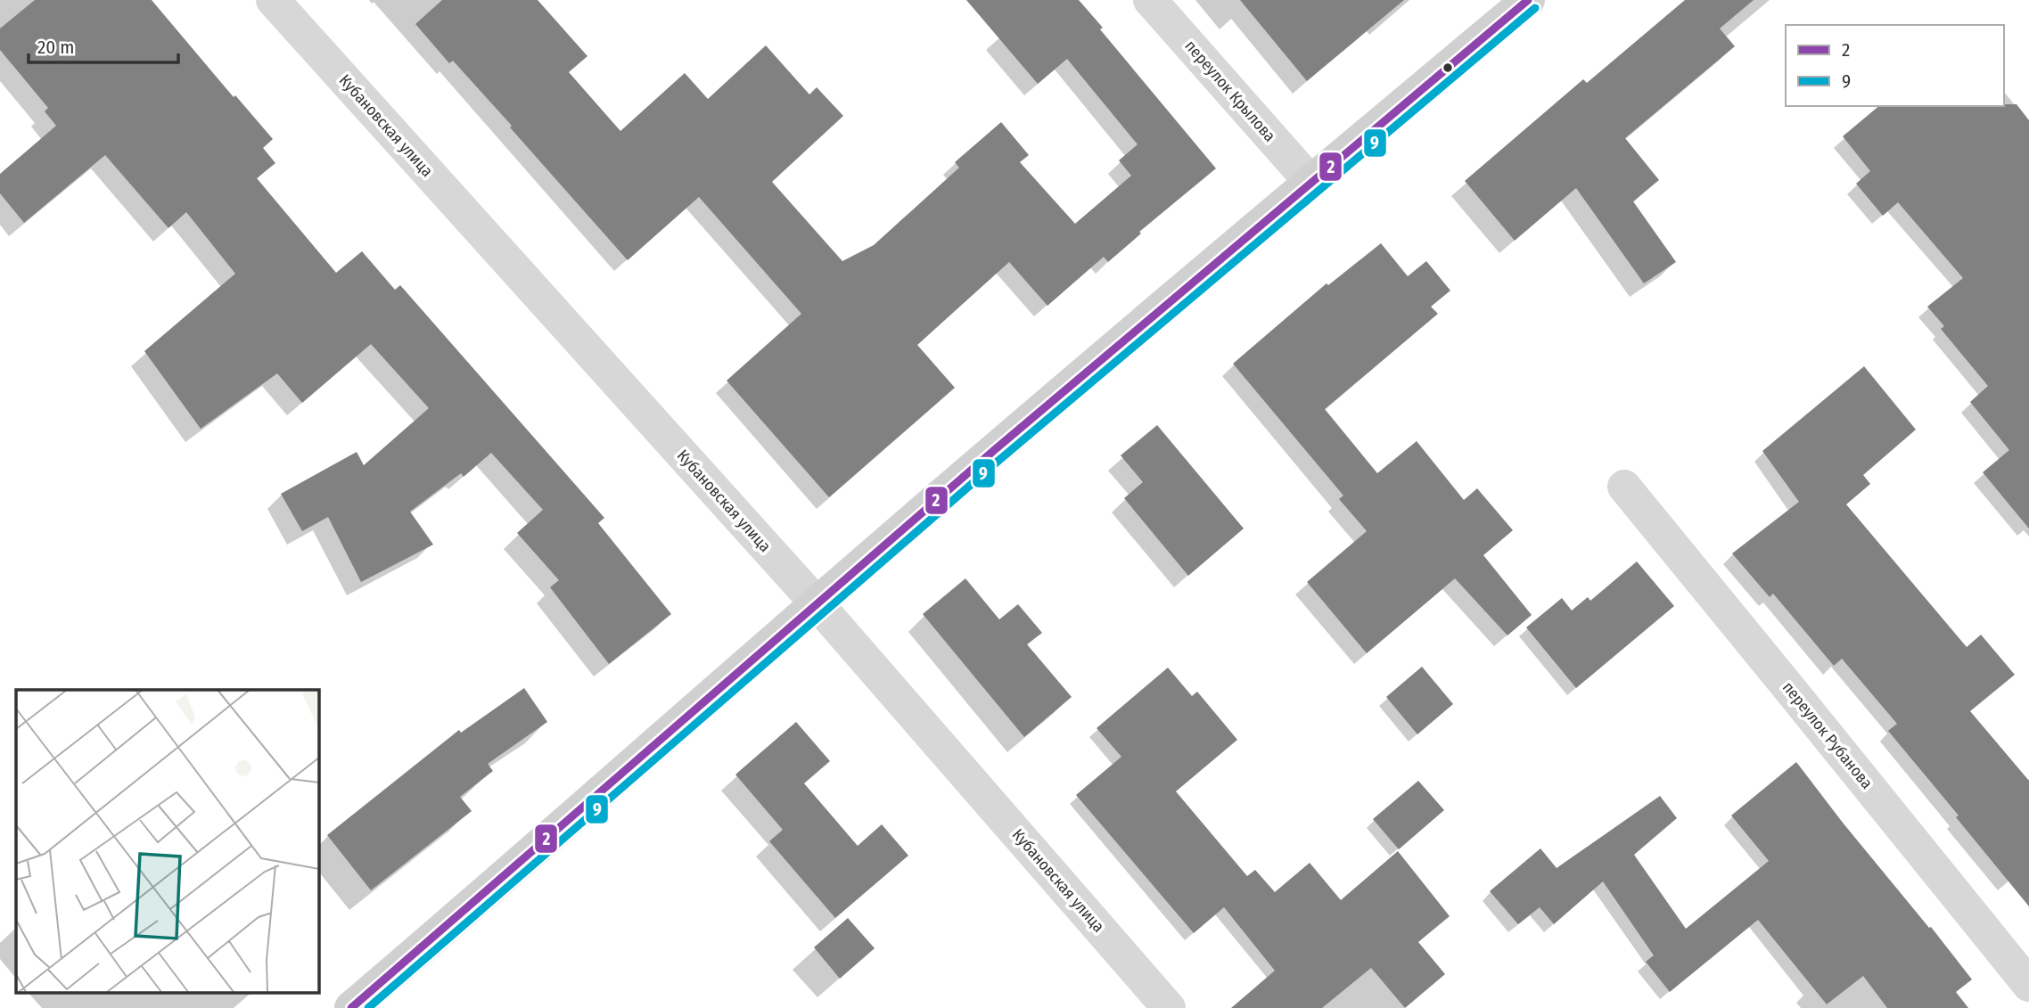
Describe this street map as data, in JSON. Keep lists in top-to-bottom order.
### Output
{
  "streets": {
    "street": ["переулок Крылова", "Кубановская улица", "переулок Рубанова"]
  },
  "lines": ["transit line 2", "transit line 9"],
  "legend": ["2", "9"],
  "scale_bar": "20 m"
}
